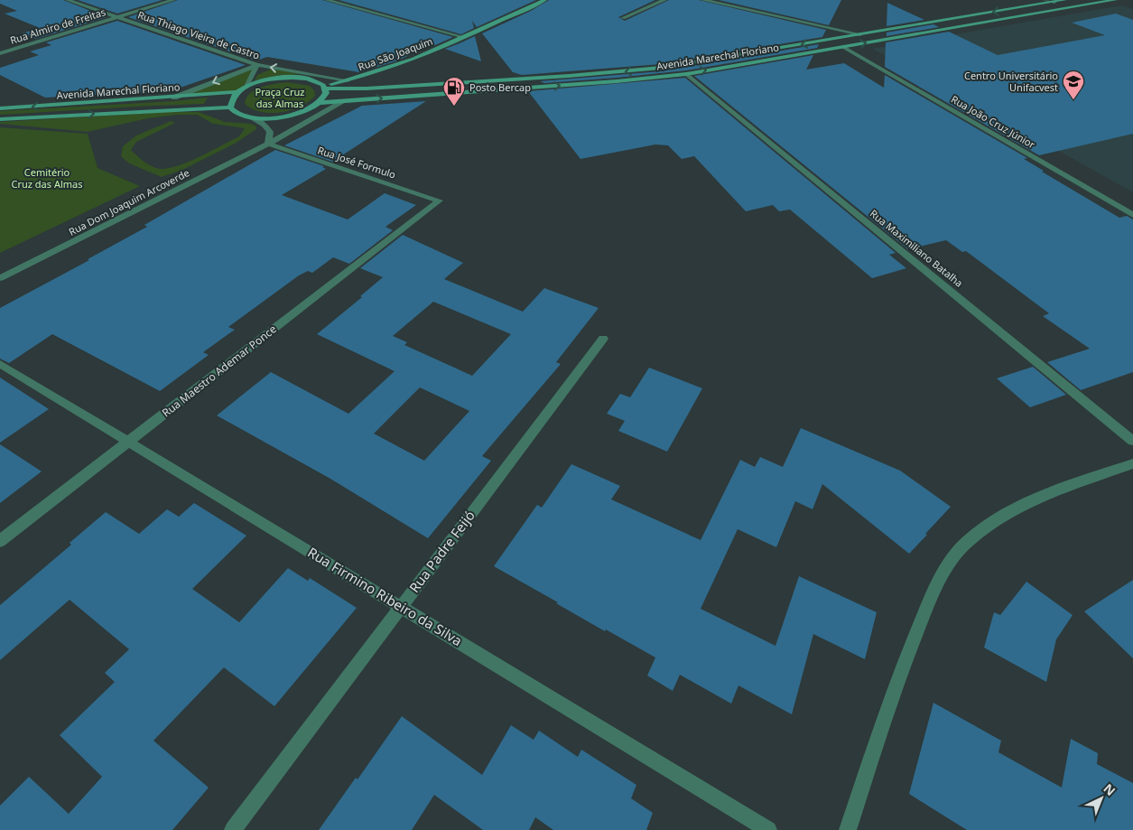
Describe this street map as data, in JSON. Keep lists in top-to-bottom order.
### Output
{
  "streets": {
    "main road": ["Rua São Joaquim", "Avenida Marechal Floriano"],
    "street": [
      "Rua Almiro de Freitas",
      "Rua Thiago Vieira de Castro",
      "Rua João Cruz Júnior",
      "Rua José Formulo",
      "Rua Dom Joaquim Arcoverde",
      "Rua Maximiliano Batalha",
      "Rua Maestro Ademar Ponce",
      "Rua Padre Feijó",
      "Rua Firmino Ribeiro da Silva"
    ]
  },
  "crossings": [
    ["Rua Almiro de Freitas", "Rua Thiago Vieira de Castro"],
    ["Rua Thiago Vieira de Castro", "Rua São Joaquim"],
    ["Rua Thiago Vieira de Castro", "Avenida Marechal Floriano"],
    ["Rua São Joaquim", "Avenida Marechal Floriano"],
    ["Rua São Joaquim", "Rua Dom Joaquim Arcoverde"],
    ["Avenida Marechal Floriano", "Rua João Cruz Júnior"],
    ["Avenida Marechal Floriano", "Rua Dom Joaquim Arcoverde"],
    ["Avenida Marechal Floriano", "Rua Maximiliano Batalha"],
    ["Rua José Formulo", "Rua Dom Joaquim Arcoverde"],
    ["Rua José Formulo", "Rua Maestro Ademar Ponce"],
    ["Rua Maestro Ademar Ponce", "Rua Firmino Ribeiro da Silva"],
    ["Rua Padre Feijó", "Rua Firmino Ribeiro da Silva"]
  ],
  "parks": ["Praça Cruz das Almas", "Cemitério Cruz das Almas"],
  "places": {
    "school or university": ["Centro Universitário Unifacvest"],
    "fuel station": ["Posto Bercap"]
  },
  "north": "top right"
}
